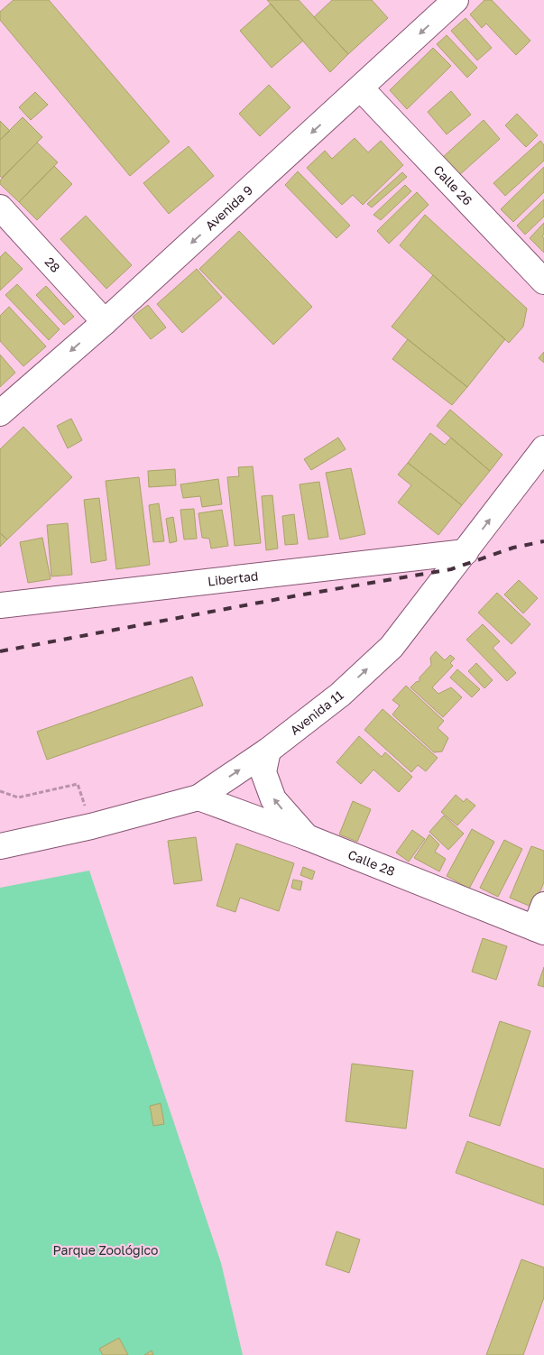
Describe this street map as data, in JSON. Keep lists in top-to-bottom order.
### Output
{
  "streets": {
    "main road": [
      "Calle 26",
      "Avenida 9",
      "28",
      "Libertad",
      "Avenida 11",
      "Calle 28"
    ]
  },
  "crossings": [
    ["Calle 26", "Avenida 9"],
    ["Avenida 9", "28"],
    ["Libertad", "Avenida 11"],
    ["Avenida 11", "Calle 28"]
  ],
  "one_way": ["Avenida 9", "Avenida 11"],
  "parks": ["Parque Zoológico"]
}
